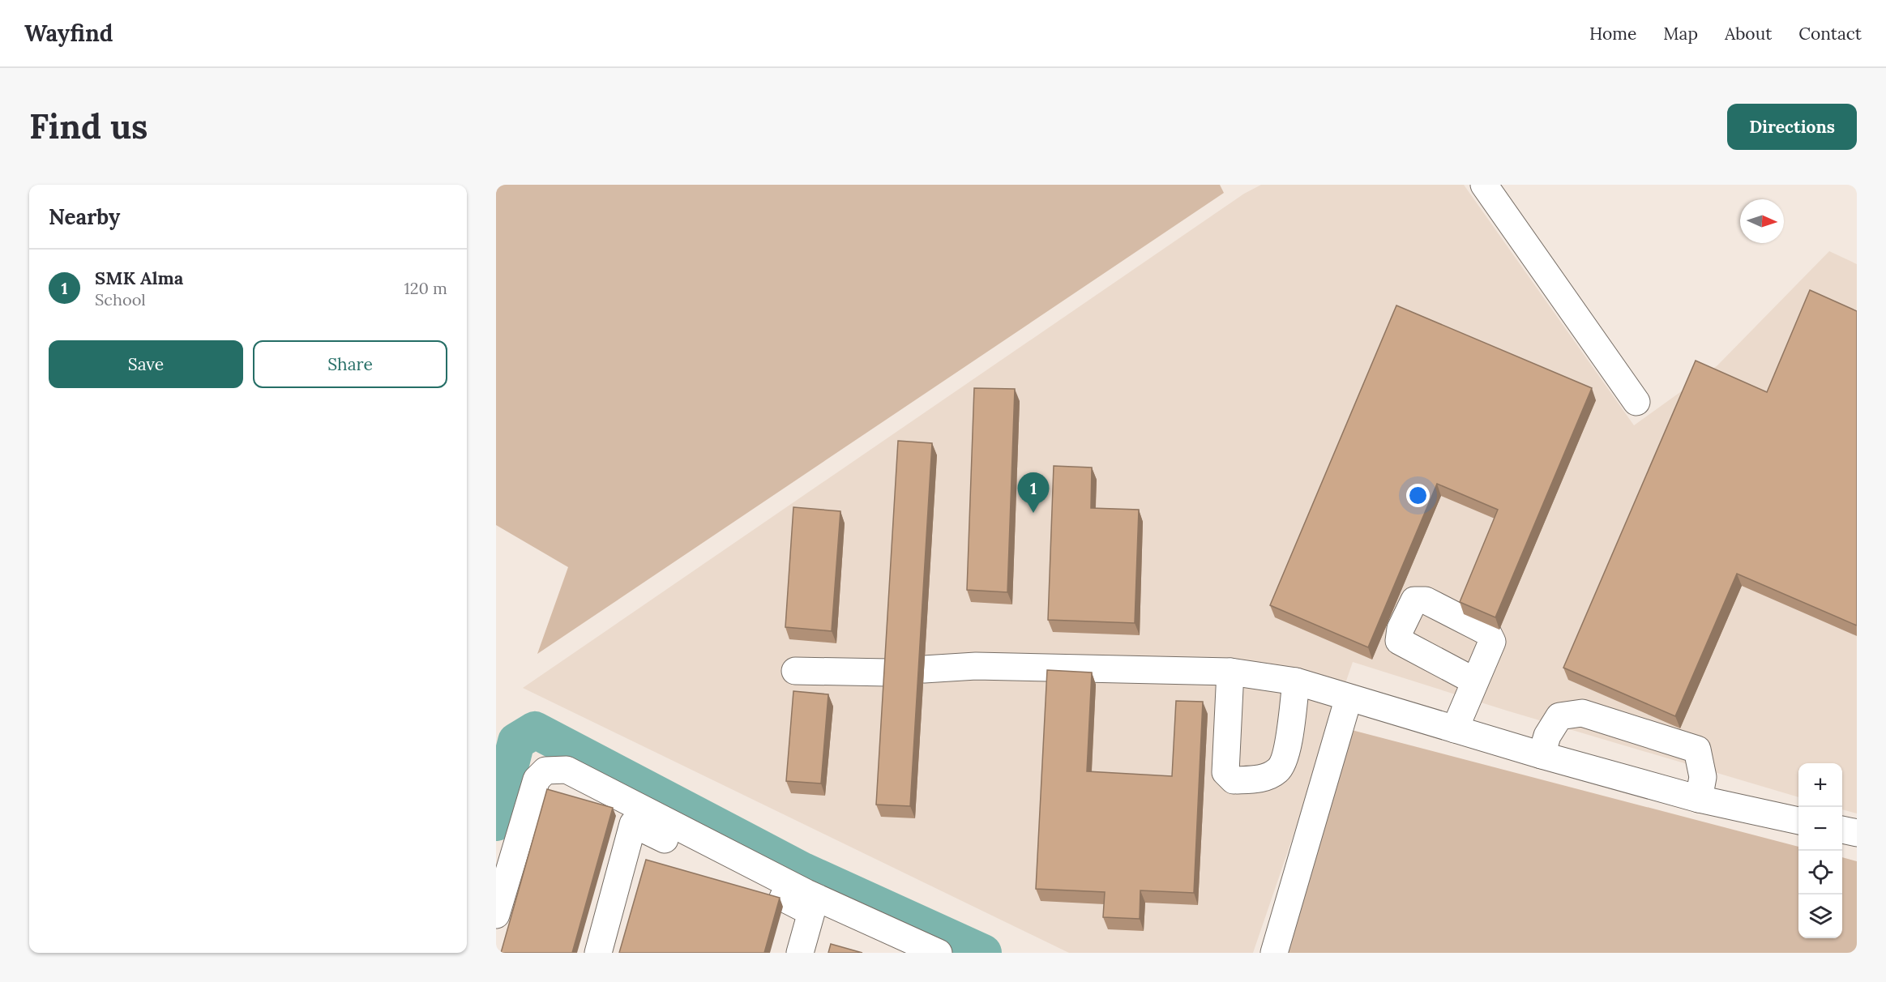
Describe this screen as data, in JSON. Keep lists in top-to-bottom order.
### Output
{
  "north": "right",
  "page": {
    "header": "Wayfind",
    "nav": [
      "Home",
      "Map",
      "About",
      "Contact"
    ],
    "buttons": [
      "Directions",
      ["Save", "Share"]
    ],
    "title": "Find us",
    "heading": "Nearby",
    "list": [
      {
        "mark": "1",
        "name": "SMK Alma",
        "note": "School",
        "value": "120 m"
      }
    ],
    "pins": "1",
    "map_buttons": ["+", "−"]
  }
}
